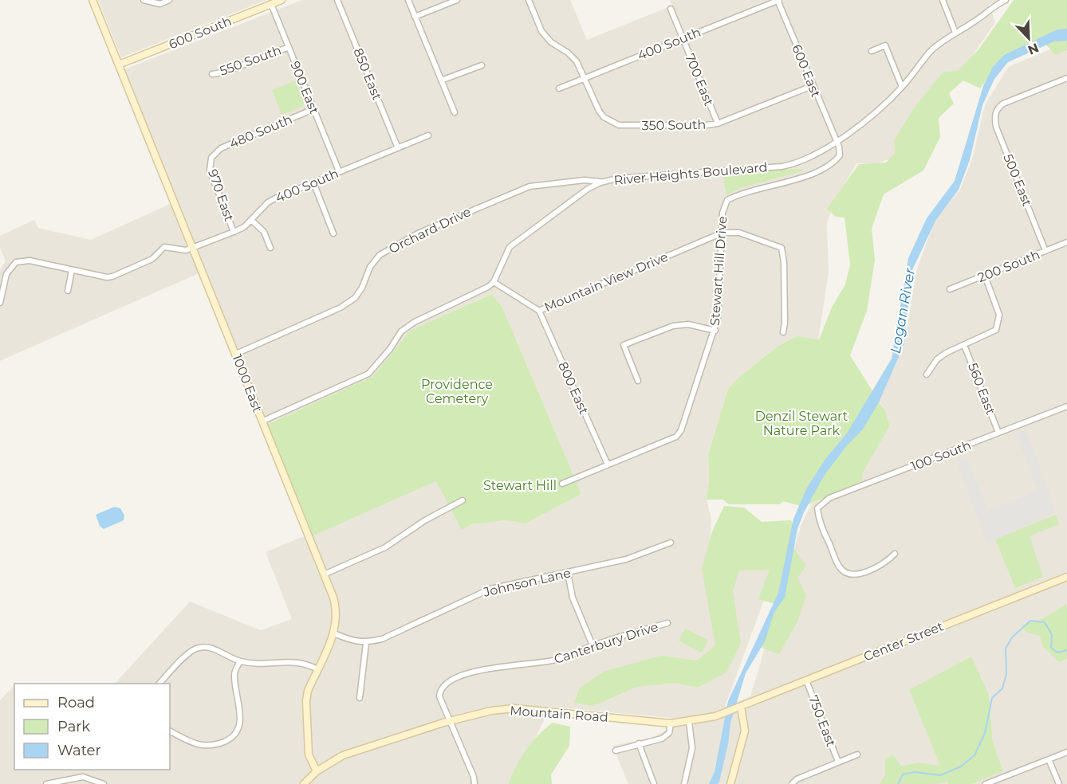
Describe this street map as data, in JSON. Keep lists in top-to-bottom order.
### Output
{
  "streets": {
    "street": [
      "600 South",
      "400 South",
      "550 South",
      "600 East",
      "850 East",
      "700 East",
      "900 East",
      "350 South",
      "480 South",
      "River Heights Boulevard",
      "500 East",
      "970 East",
      "Orchard Drive",
      "200 South",
      "Stewart Hill Drive",
      "Mountain View Drive",
      "1000 East",
      "800 East",
      "560 East",
      "100 South",
      "Johnson Lane",
      "Center Street",
      "Canterbury Drive",
      "Mountain Road",
      "750 East"
    ]
  },
  "crossings": [
    ["600 South", "900 East"],
    ["600 South", "1000 East"],
    ["400 South", "600 East"],
    ["400 South", "850 East"],
    ["400 South", "700 East"],
    ["400 South", "900 East"],
    ["400 South", "350 South"],
    ["400 South", "970 East"],
    ["400 South", "1000 East"],
    ["550 South", "900 East"],
    ["600 East", "350 South"],
    ["600 East", "River Heights Boulevard"],
    ["600 East", "Stewart Hill Drive"],
    ["700 East", "350 South"],
    ["900 East", "480 South"],
    ["480 South", "970 East"],
    ["River Heights Boulevard", "Orchard Drive"],
    ["River Heights Boulevard", "Stewart Hill Drive"],
    ["River Heights Boulevard", "Mountain View Drive"],
    ["500 East", "200 South"],
    ["Orchard Drive", "1000 East"],
    ["Stewart Hill Drive", "Mountain View Drive"],
    ["Stewart Hill Drive", "800 East"],
    ["Mountain View Drive", "800 East"],
    ["1000 East", "Mountain Road"],
    ["560 East", "100 South"],
    ["Center Street", "Mountain Road"],
    ["Center Street", "750 East"],
    ["Canterbury Drive", "Mountain Road"]
  ],
  "water": ["Logan River"],
  "parks": ["Providence Cemetery", "Denzil Stewart Nature Park", "Stewart Hill"],
  "legend": ["Road", "Park", "Water"],
  "north": "bottom right"
}
